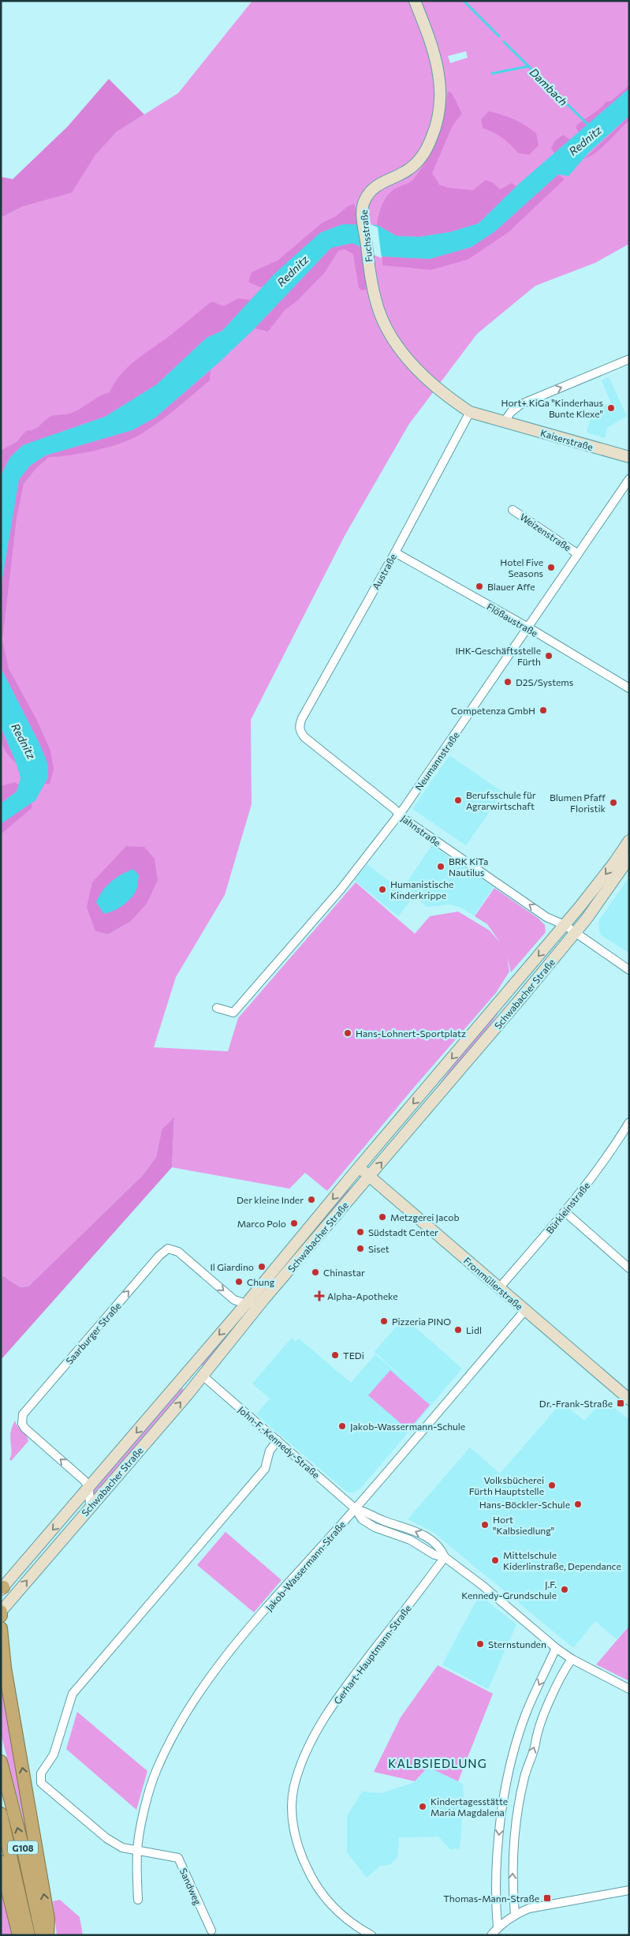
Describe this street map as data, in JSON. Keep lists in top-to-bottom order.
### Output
{
  "streets": {
    "highway": ["G108"],
    "main road": [
      "Fuchsstraße",
      "Kaiserstraße",
      "Schwabacher Straße",
      "Fronmüllerstraße"
    ],
    "street": [
      "Weizenstraße",
      "Austraße",
      "Flößaustraße",
      "Neumannstraße",
      "Jahnstraße",
      "Bürkleinstraße",
      "Saarburger Straße",
      "John-F.-Kennedy-Straße",
      "Jakob-Wassermann-Straße",
      "Gerhart-Hauptmann-Straße",
      "Sandweg"
    ]
  },
  "crossings": [
    ["Fuchsstraße", "Kaiserstraße"],
    ["Fuchsstraße", "Austraße"],
    ["Weizenstraße", "Neumannstraße"],
    ["Austraße", "Flößaustraße"],
    ["Austraße", "Jahnstraße"],
    ["Flößaustraße", "Neumannstraße"],
    ["Neumannstraße", "Jahnstraße"],
    ["Jahnstraße", "Schwabacher Straße"],
    ["Schwabacher Straße", "Fronmüllerstraße"],
    ["Schwabacher Straße", "Saarburger Straße"],
    ["Schwabacher Straße", "John-F.-Kennedy-Straße"],
    ["Bürkleinstraße", "Fronmüllerstraße"],
    ["Fronmüllerstraße", "Jakob-Wassermann-Straße"],
    ["John-F.-Kennedy-Straße", "Jakob-Wassermann-Straße"],
    ["John-F.-Kennedy-Straße", "Gerhart-Hauptmann-Straße"],
    ["Jakob-Wassermann-Straße", "Sandweg"]
  ],
  "one_way": ["Jahnstraße"],
  "districts": ["KALBSIEDLUNG"],
  "water": ["Dambach", "Rednitz"],
  "places": {
    "other": [
      "Hort+ KiGa \"Kinderhaus Bunte Klexe\"",
      "Hotel Five Seasons",
      "Blauer Affe",
      "IHK-Geschäftsstelle Fürth",
      "D2S/Systems",
      "Competenza GmbH",
      "Berufsschule für Agrarwirtschaft",
      "Blumen Pfaff Floristik",
      "BRK KiTa Nautilus",
      "Humanistische Kinderkrippe",
      "Hans-Lohnert-Sportplatz",
      "Der kleine Inder",
      "Metzgerei Jacob",
      "Marco Polo",
      "Südstadt Center",
      "Siset",
      "Il Giardino",
      "Chinastar",
      "Chung",
      "Pizzeria PINO",
      "Lidl",
      "TEDi",
      "Jakob-Wassermann-Schule",
      "Volksbücherei Fürth Hauptstelle",
      "Hans-Böckler-Schule",
      "Hort \"Kalbsiedlung\"",
      "Mittelschule Kiderlinstraße, Dependance",
      "J.F. Kennedy-Grundschule",
      "Sternstunden",
      "Kindertagesstätte Maria Magdalena"
    ],
    "health": ["Alpha-Apotheke"],
    "transit": ["Dr.-Frank-Straße", "Thomas-Mann-Straße"]
  }
}
